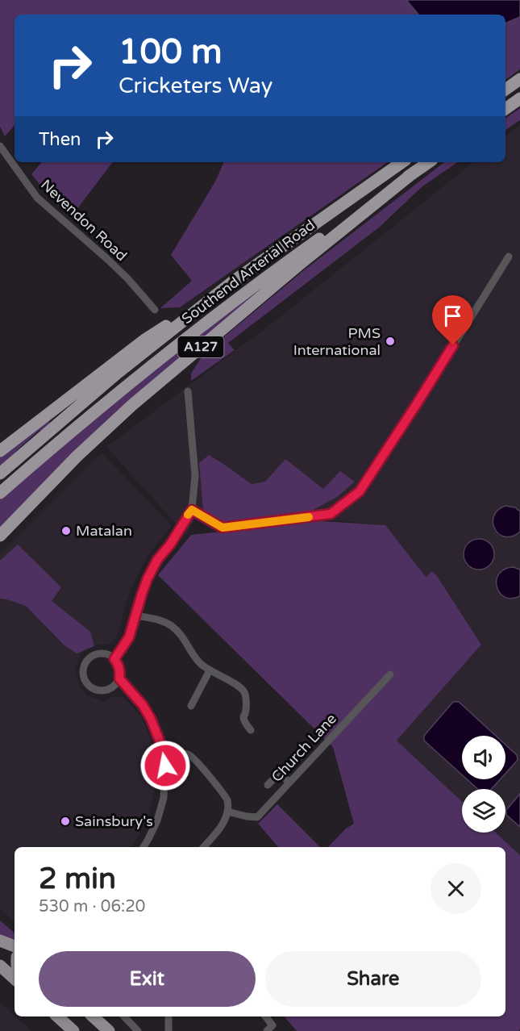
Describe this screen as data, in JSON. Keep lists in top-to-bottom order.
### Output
{
  "streets": {
    "highway": ["Southend Arterial Road", "A127"],
    "street": ["Nevendon Road", "Church Lane"]
  },
  "crossings": [
    ["Southend Arterial Road", "A127"]
  ],
  "places": ["PMS International", "Matalan", "Sainsbury's"],
  "page": {
    "turn": ["100 m", "Cricketers Way"],
    "then": "Then",
    "heading": ["2 min", "530 m · 06:20"],
    "buttons": ["Exit", "Share"]
  }
}
